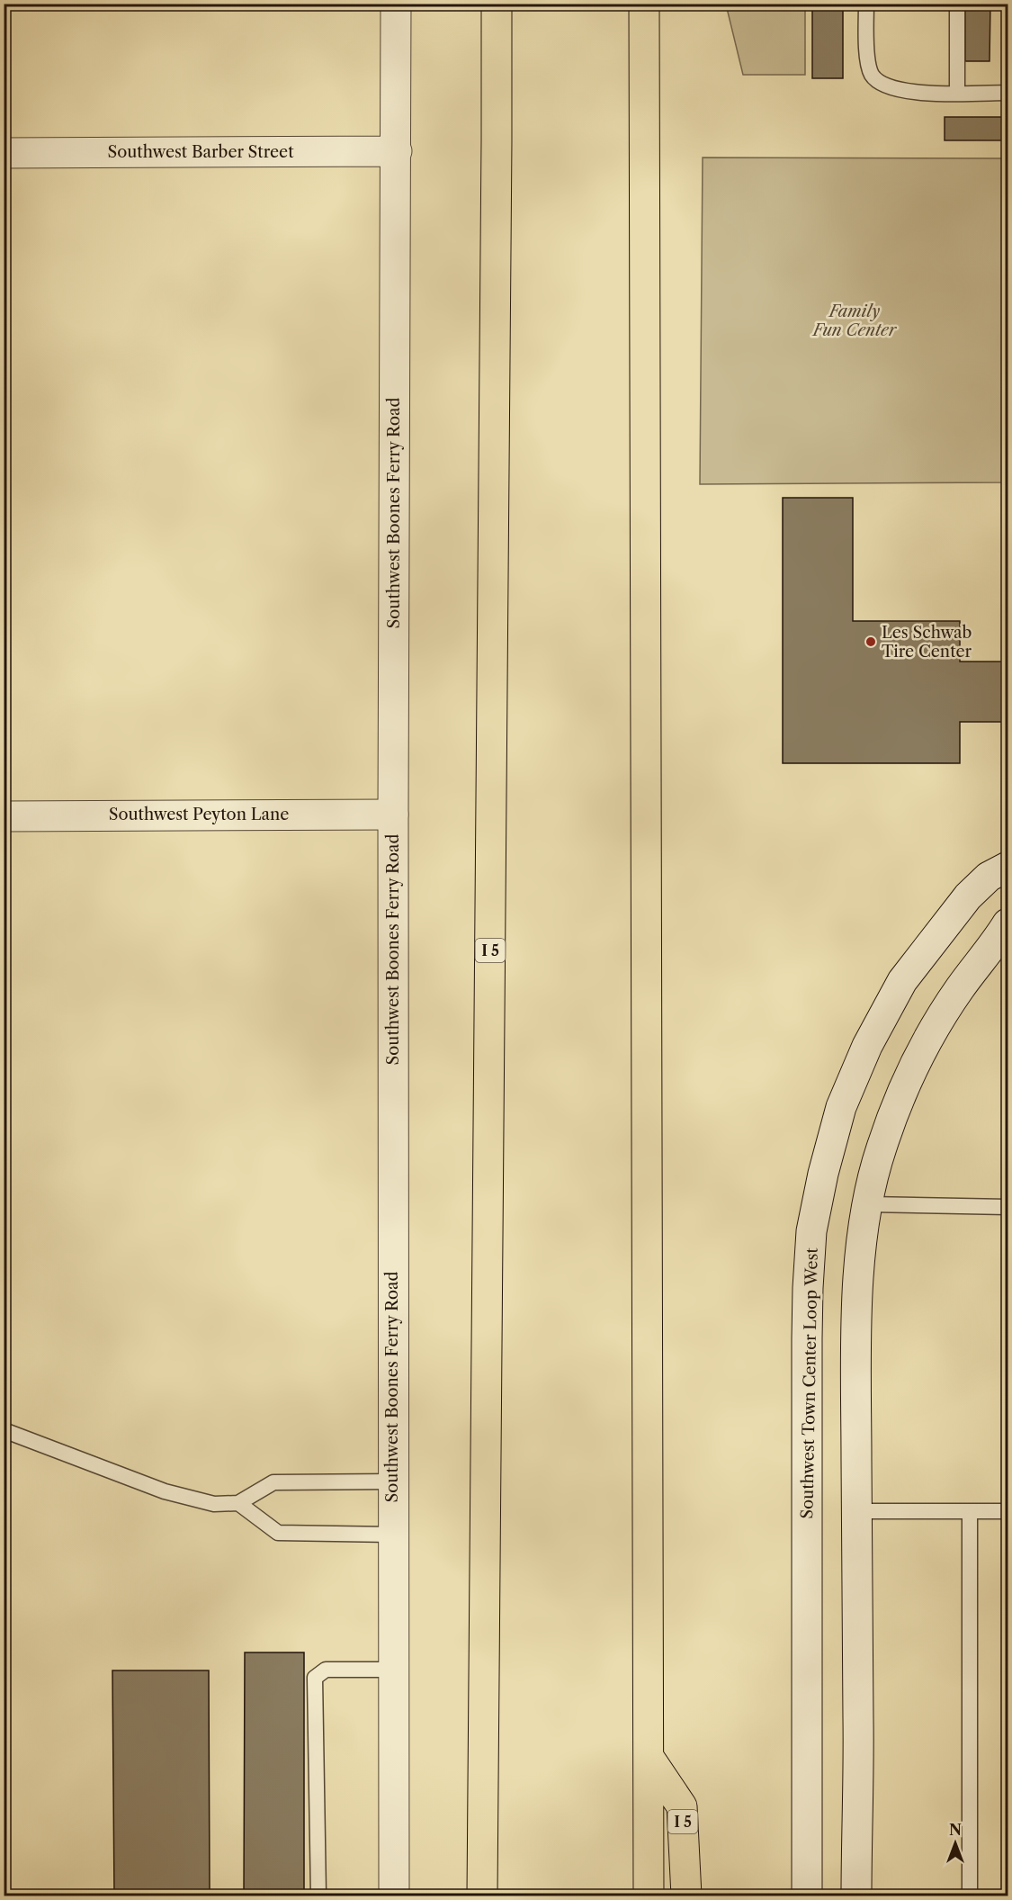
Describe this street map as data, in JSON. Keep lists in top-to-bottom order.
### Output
{
  "streets": {
    "highway": ["I 5"],
    "street": [
      "Southwest Barber Street",
      "Southwest Boones Ferry Road",
      "Southwest Peyton Lane",
      "Southwest Town Center Loop West"
    ]
  },
  "crossings": [
    ["Southwest Barber Street", "Southwest Boones Ferry Road"],
    ["Southwest Boones Ferry Road", "Southwest Peyton Lane"]
  ],
  "parks": ["Family Fun Center"],
  "places": ["Les Schwab Tire Center"],
  "north": "top"
}
